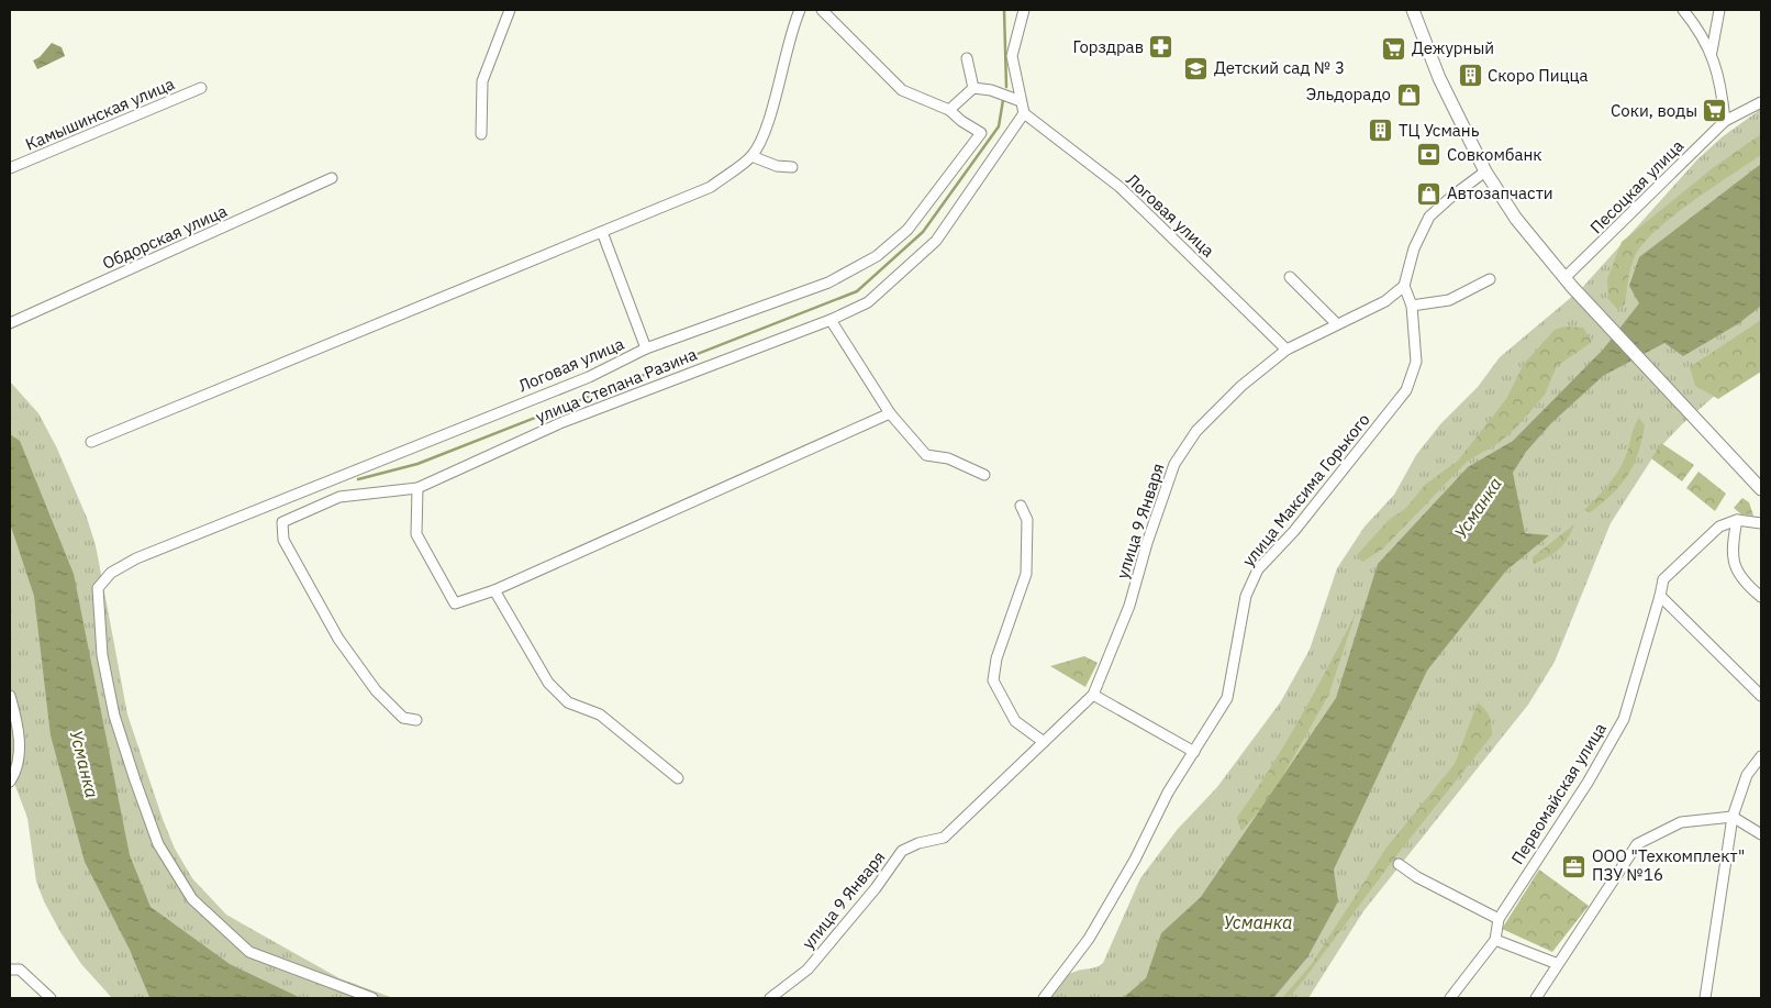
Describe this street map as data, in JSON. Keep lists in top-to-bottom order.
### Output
{
  "streets": {
    "street": [
      "Камышинская улица",
      "Песоцкая улица",
      "Логовая улица",
      "Обдорская улица",
      "улица Степана Разина",
      "улица Максима Горького",
      "улица 9 Января",
      "Первомайская улица"
    ]
  },
  "crossings": [
    ["Логовая улица", "улица Степана Разина"],
    ["Логовая улица", "улица 9 Января"],
    ["улица Максима Горького", "улица 9 Января"]
  ],
  "water": ["Усманка"],
  "places": {
    "pharmacy": ["Горздрав"],
    "supermarket": ["Дежурный", "Соки, воды"],
    "school or university": ["Детский сад № 3"],
    "building": ["Скоро Пицца", "ТЦ Усмань"],
    "shop": ["Эльдорадо", "Автозапчасти"],
    "bank": ["Совкомбанк"],
    "office": ["ООО \"Техкомплект\" ПЗУ №16"]
  }
}
